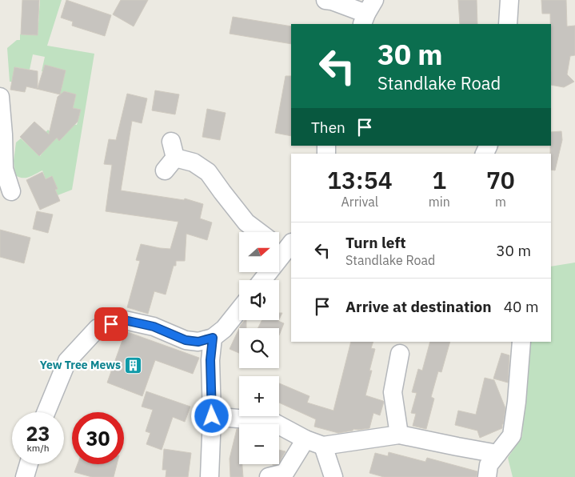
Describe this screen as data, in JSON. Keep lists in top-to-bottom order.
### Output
{
  "places": {
    "building": ["Yew Tree Mews"]
  },
  "north": "right",
  "page": {
    "turn": ["30 m", "Standlake Road"],
    "then": "Then",
    "eta": [
      "13:54",
      "Arrival",
      "1",
      "min",
      "70",
      "m"
    ],
    "list": [
      {
        "name": "Turn left",
        "note": "Standlake Road",
        "value": "30 m"
      },
      {
        "name": "Arrive at destination",
        "value": "40 m"
      }
    ],
    "map_buttons": ["+", "−"],
    "speed": "23 km/h",
    "limit": "30"
  }
}
